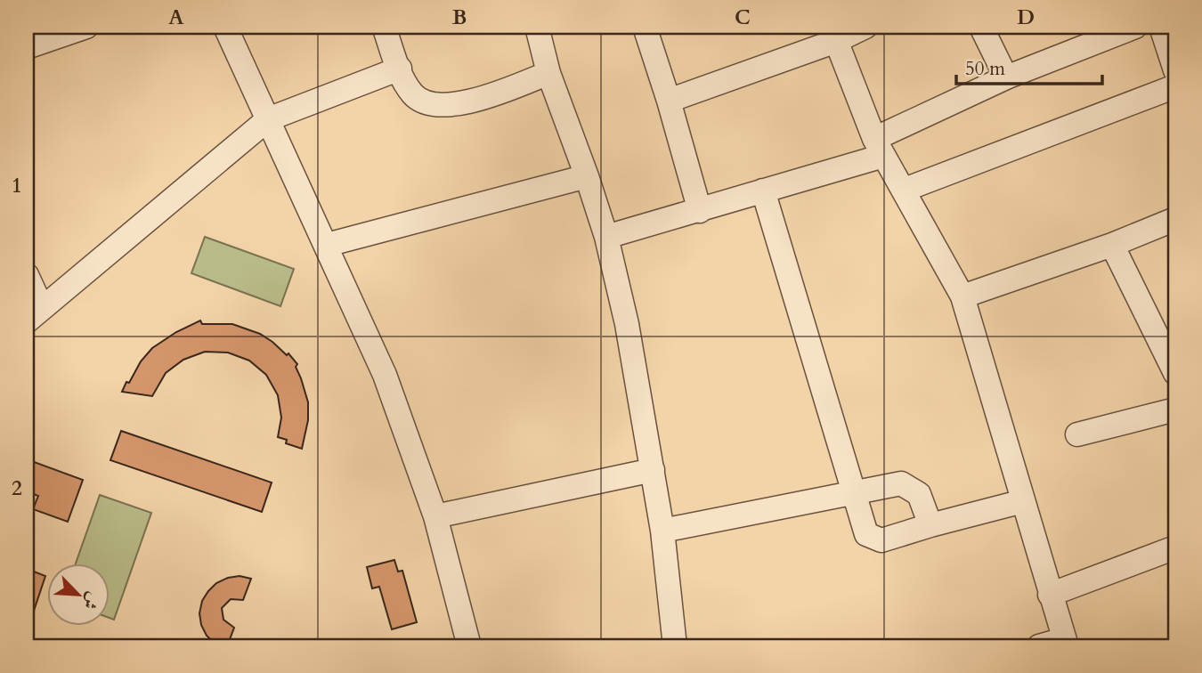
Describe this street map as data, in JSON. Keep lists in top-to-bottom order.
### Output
{
  "scale_bar": "50 m",
  "north": "bottom right",
  "grid": {
    "columns": [
      "A",
      "B",
      "C",
      "D"
    ],
    "rows": ["1", "2"]
  }
}
